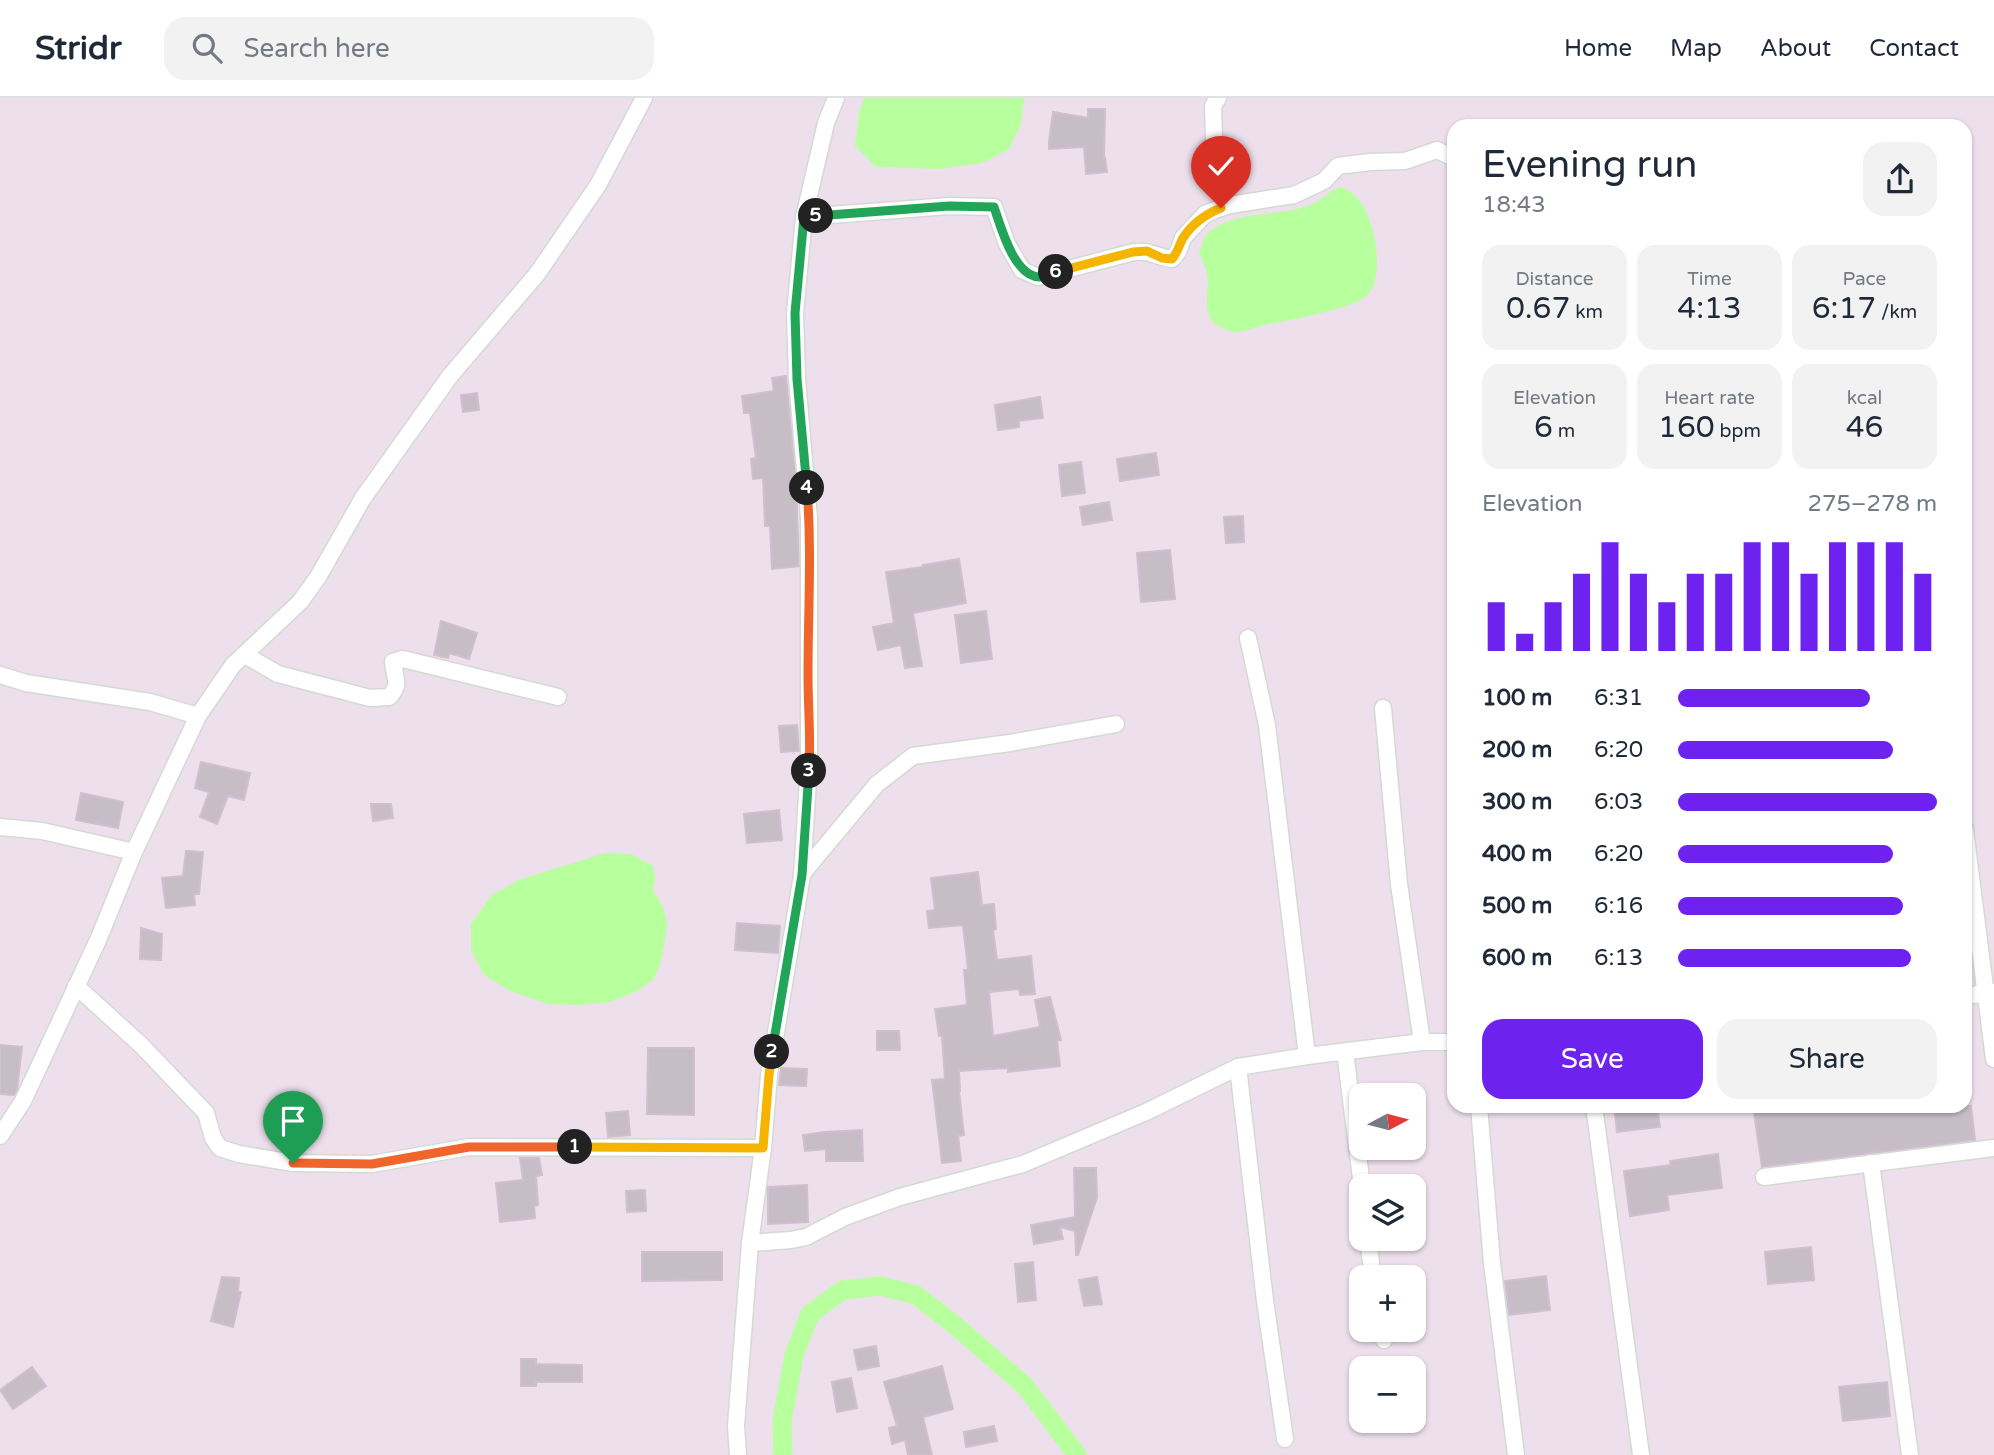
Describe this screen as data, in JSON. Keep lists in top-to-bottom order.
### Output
{
  "north": "right",
  "page": {
    "header": "Stridr",
    "search": "Search here",
    "nav": [
      "Home",
      "Map",
      "About",
      "Contact"
    ],
    "heading": ["Evening run", "18:43"],
    "pins": [
      "5",
      "6",
      "4",
      "3",
      "2",
      "1"
    ],
    "stats": [
      ["Distance", "0.67 km"],
      ["Time", "4:13"],
      ["Pace", "6:17 /km"],
      ["Elevation", "6 m"],
      ["Heart rate", "160 bpm"],
      ["kcal", "46"]
    ],
    "chart": ["Elevation", "275–278 m"],
    "list": [
      {
        "name": "100 m",
        "note": "6:31"
      },
      {
        "name": "200 m",
        "note": "6:20"
      },
      {
        "name": "300 m",
        "note": "6:03"
      },
      {
        "name": "400 m",
        "note": "6:20"
      },
      {
        "name": "500 m",
        "note": "6:16"
      },
      {
        "name": "600 m",
        "note": "6:13"
      }
    ],
    "buttons": ["Save", "Share"],
    "map_buttons": ["+", "−"]
  }
}
